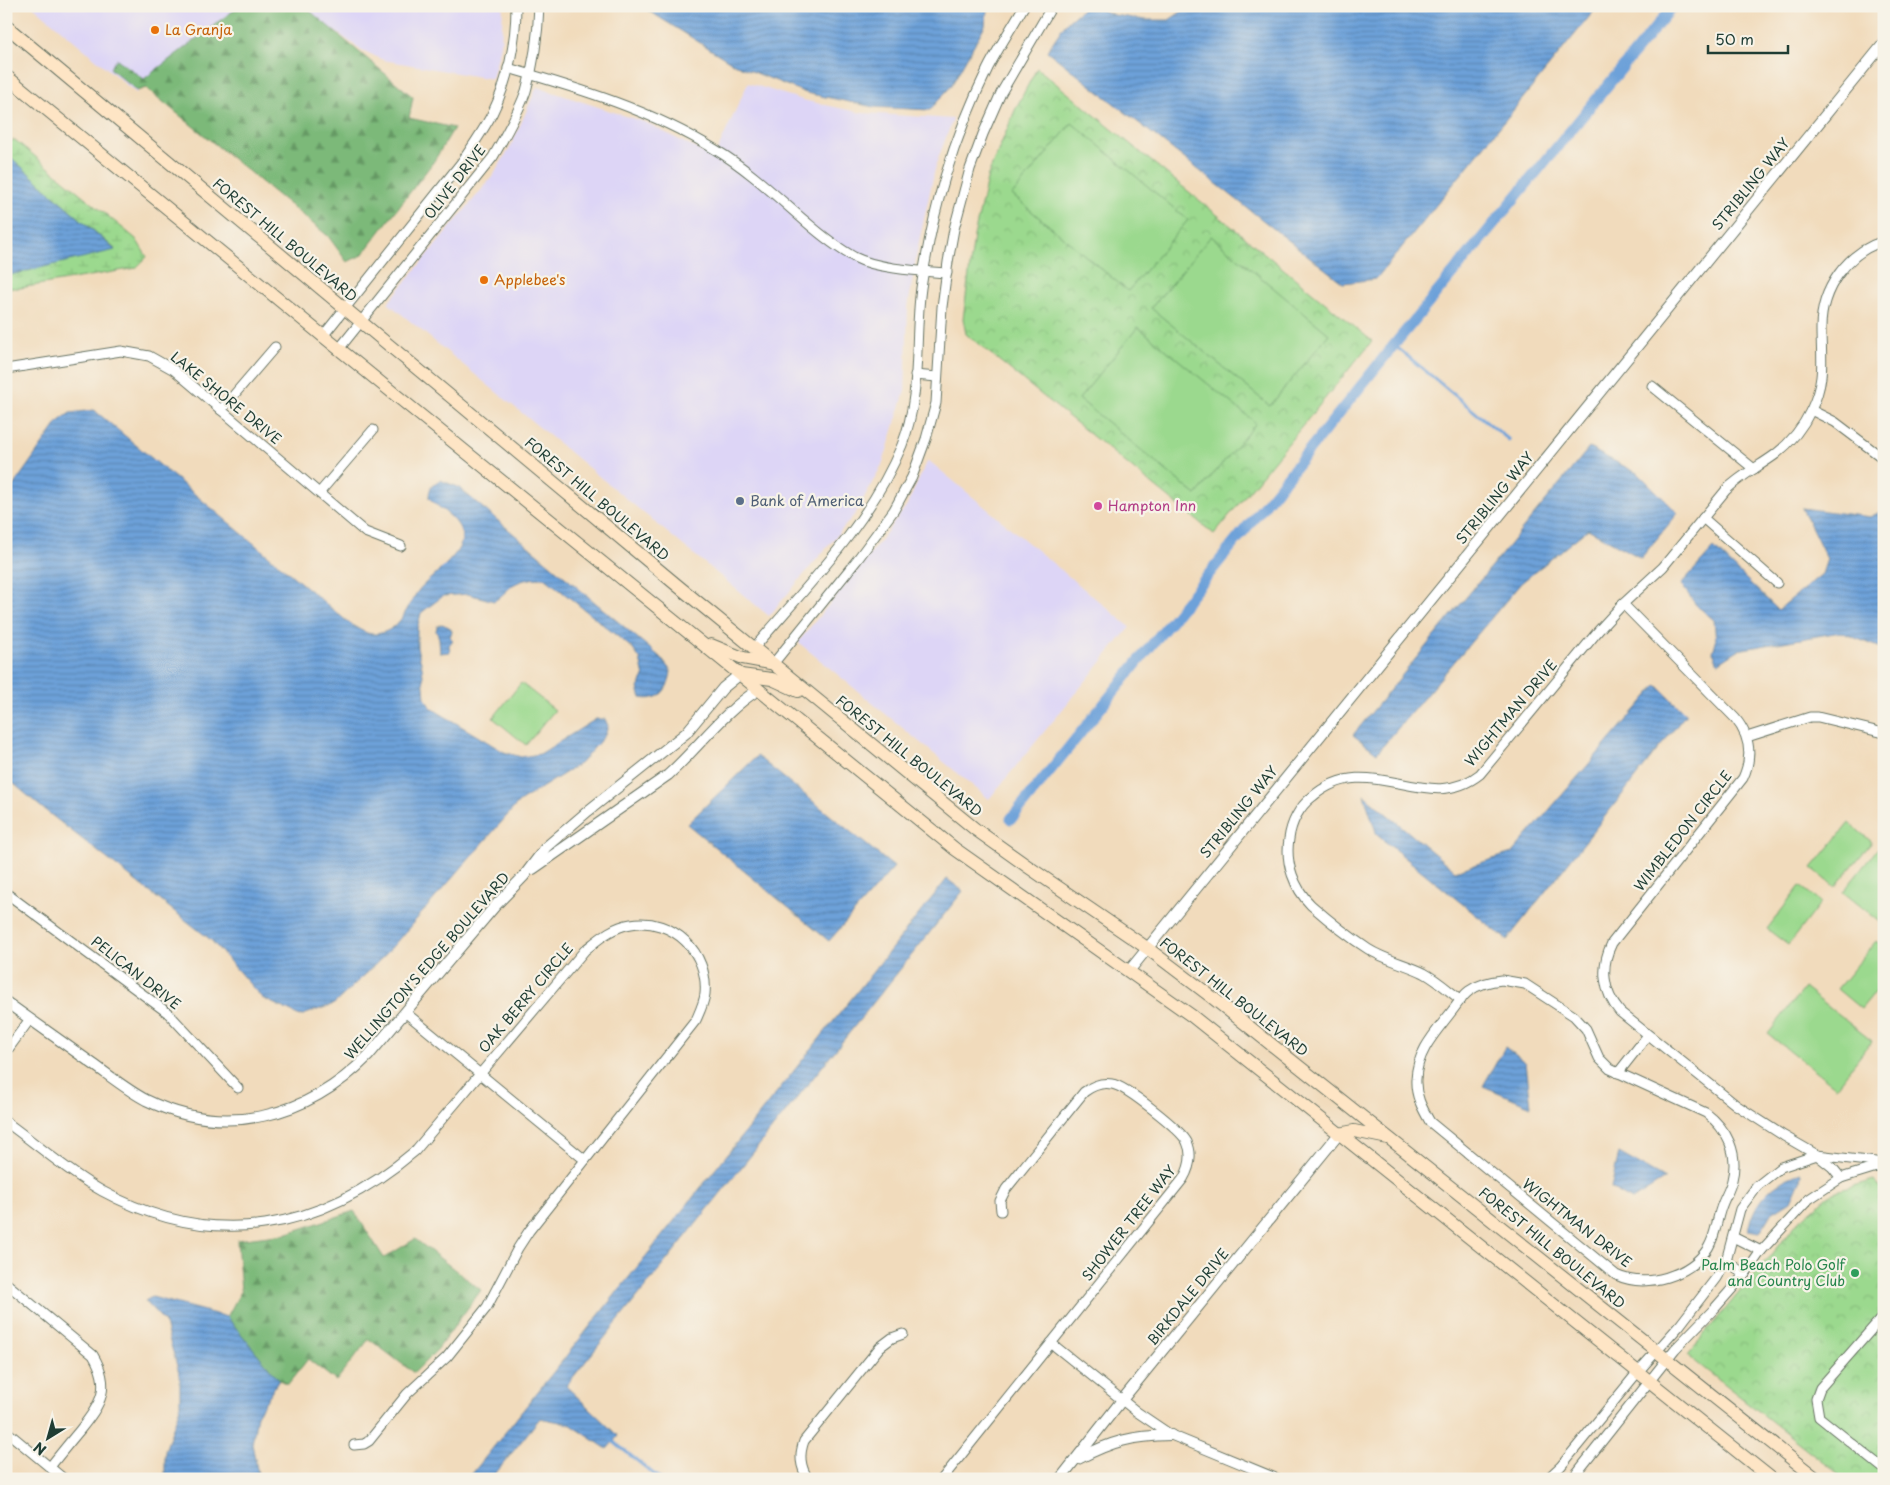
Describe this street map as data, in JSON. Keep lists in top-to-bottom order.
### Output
{
  "streets": {
    "main road": ["FOREST HILL BOULEVARD"],
    "street": [
      "OLIVE DRIVE",
      "STRIBLING WAY",
      "LAKE SHORE DRIVE",
      "WIGHTMAN DRIVE",
      "WIMBLEDON CIRCLE",
      "WELLINGTON'S EDGE BOULEVARD",
      "PELICAN DRIVE",
      "OAK BERRY CIRCLE",
      "SHOWER TREE WAY",
      "BIRKDALE DRIVE"
    ]
  },
  "crossings": [
    ["OLIVE DRIVE", "FOREST HILL BOULEVARD"],
    ["STRIBLING WAY", "FOREST HILL BOULEVARD"]
  ],
  "places": [
    "La Granja",
    "Applebee's",
    "Bank of America",
    "Hampton Inn",
    "Palm Beach Polo Golf and Country Club"
  ],
  "scale_bar": "50 m",
  "north": "bottom left"
}
